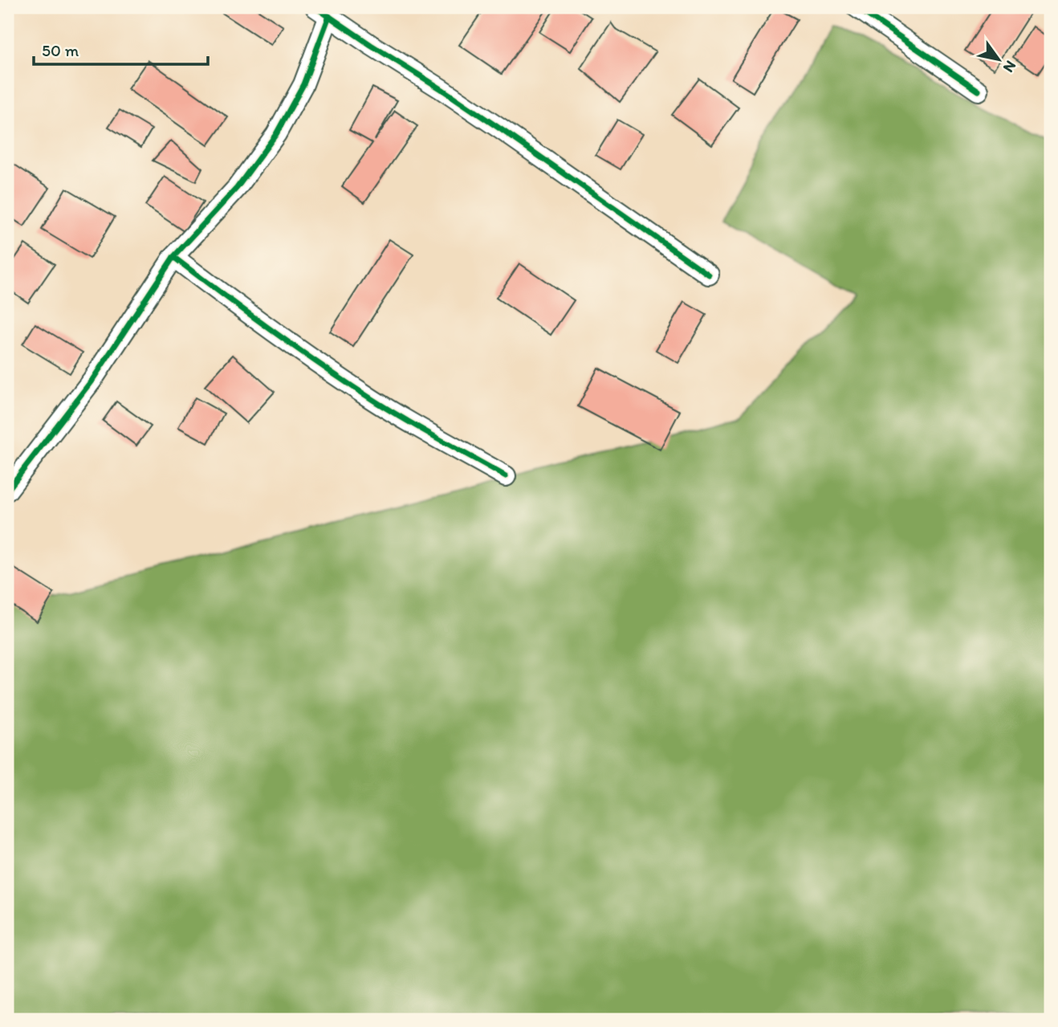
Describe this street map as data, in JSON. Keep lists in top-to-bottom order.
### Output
{
  "scale_bar": "50 m",
  "north": "bottom right"
}
